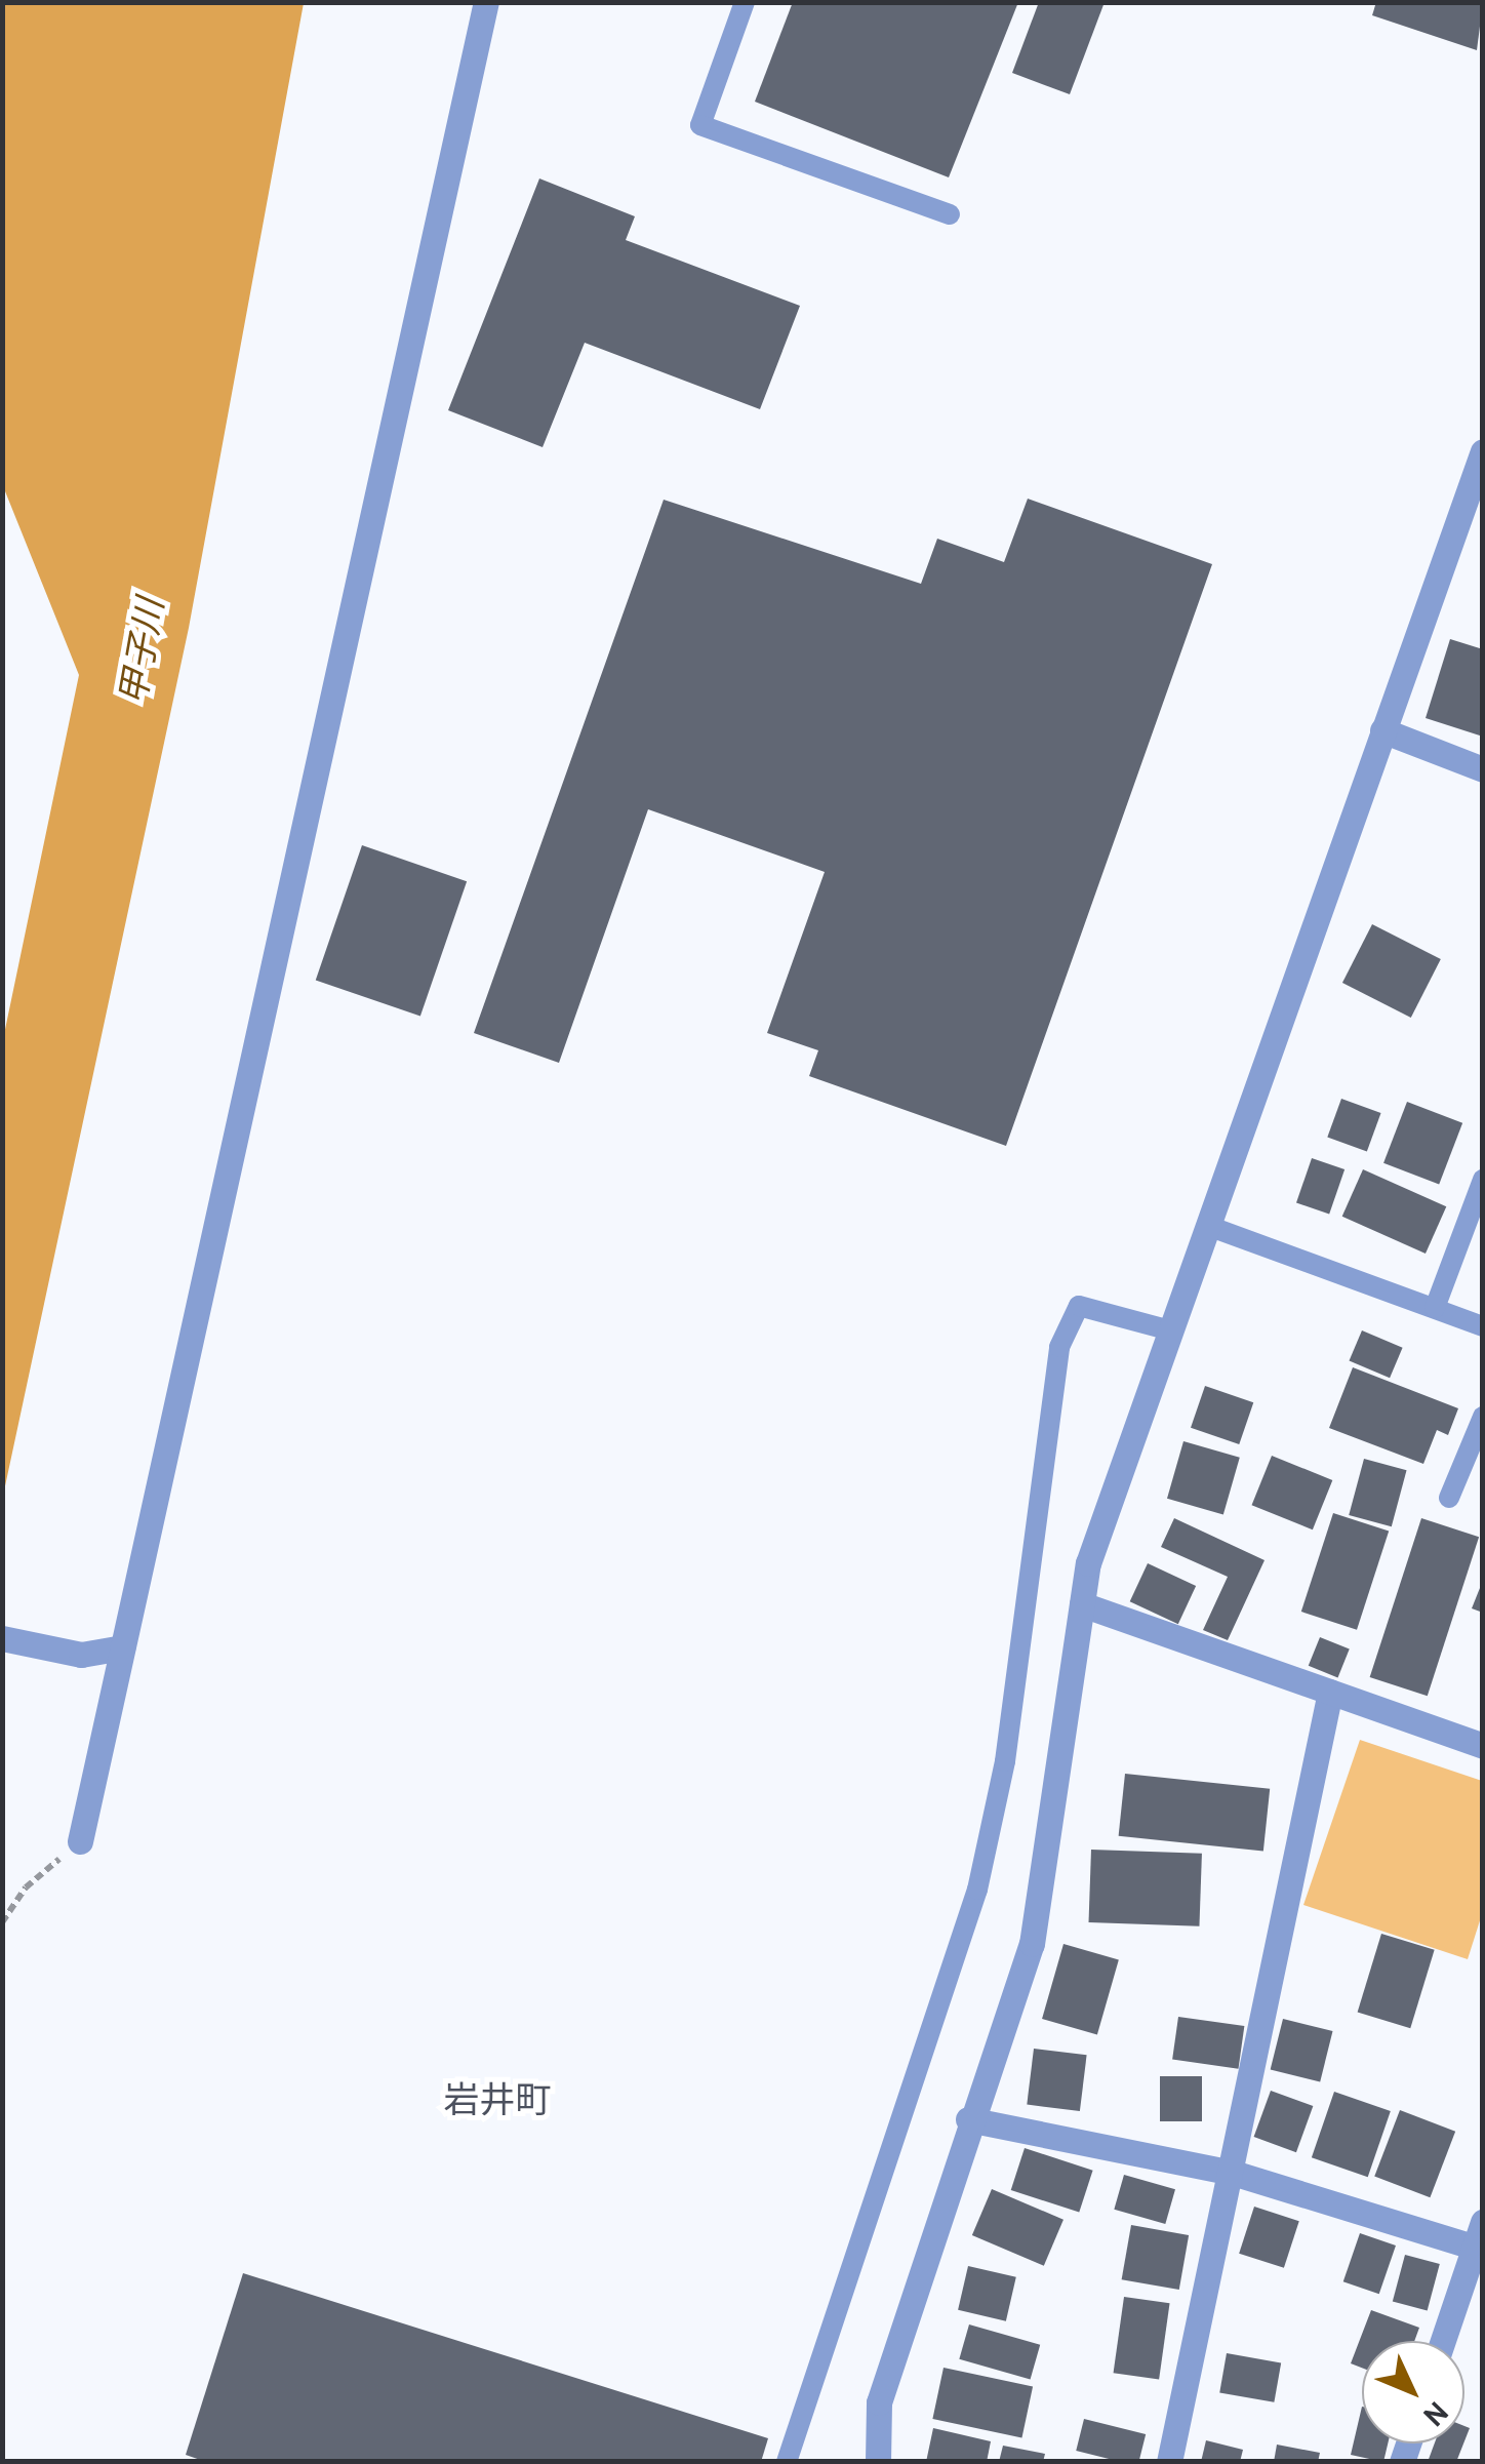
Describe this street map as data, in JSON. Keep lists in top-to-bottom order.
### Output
{
  "districts": ["岩井町"],
  "water": ["甲子川"],
  "north": "bottom right"
}
